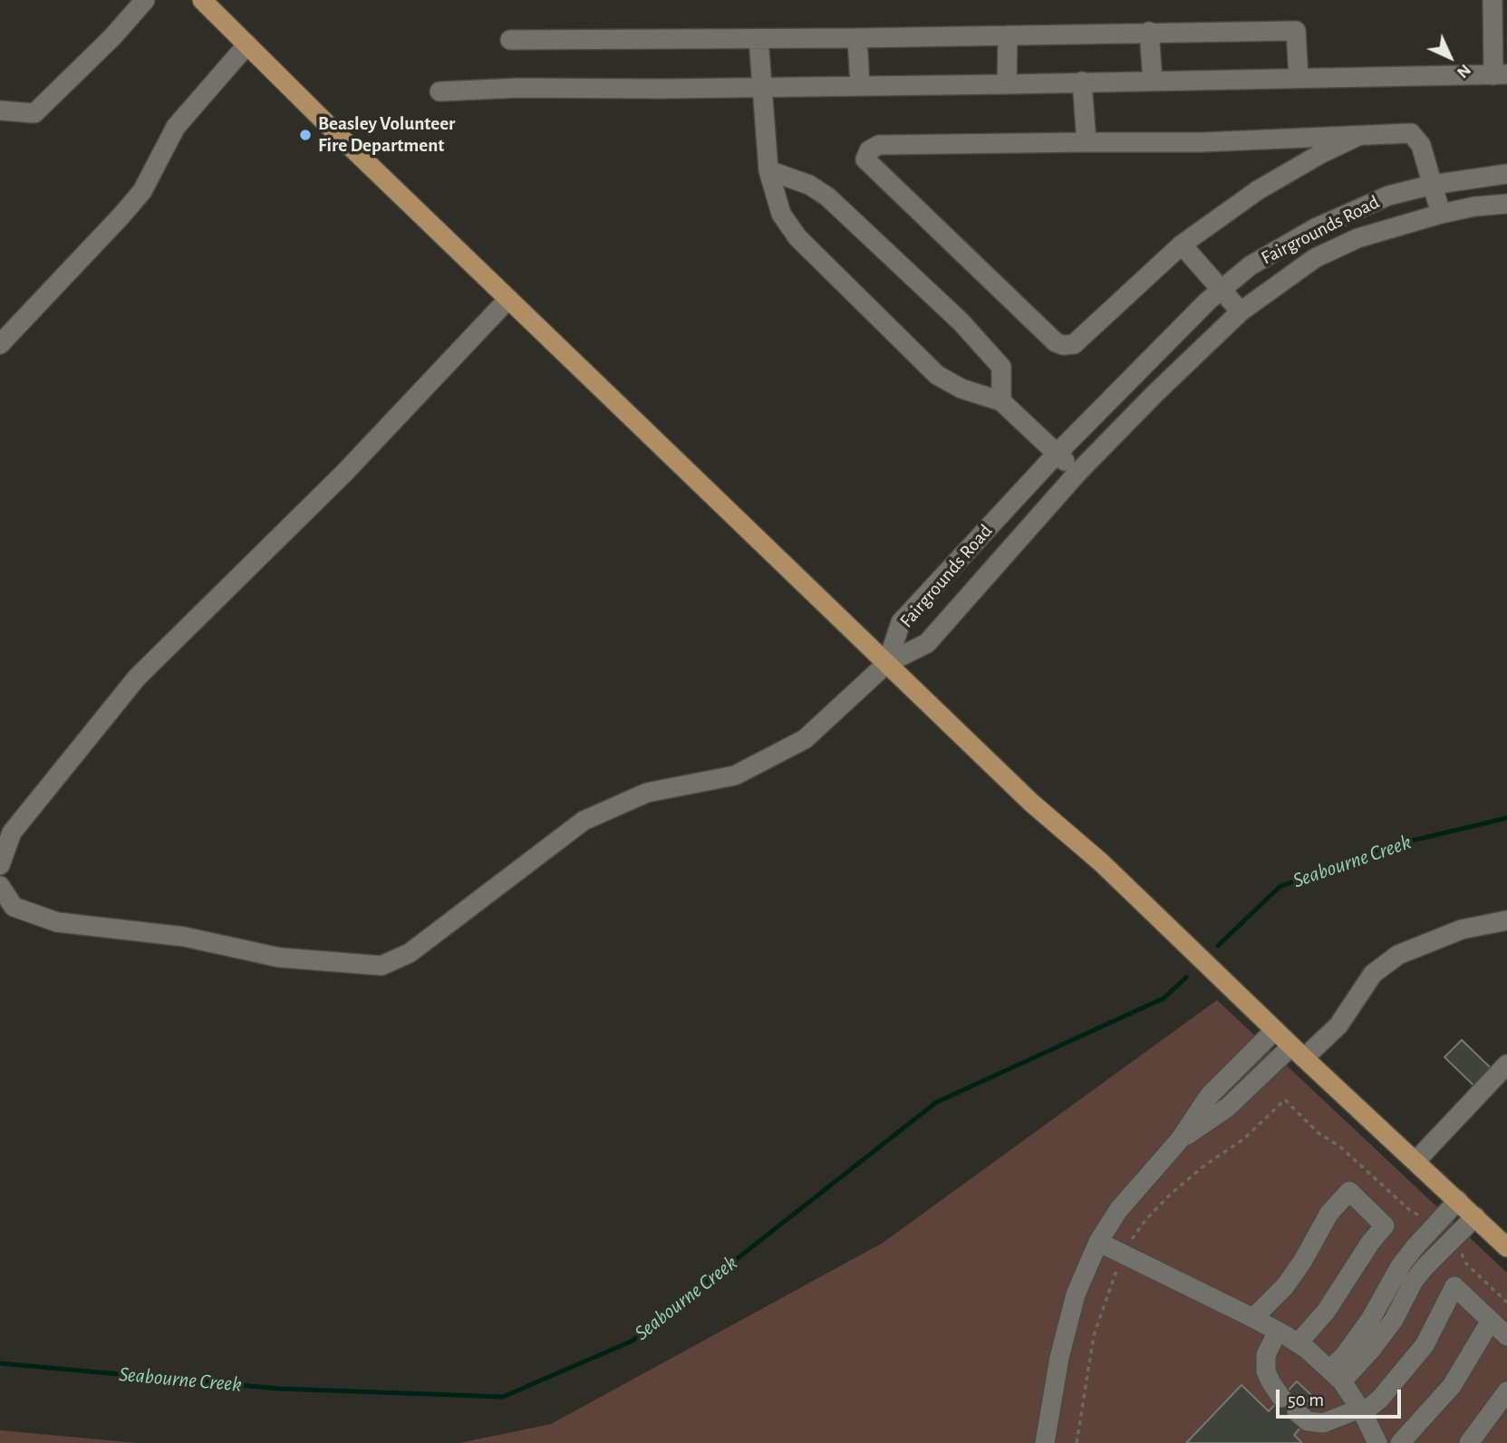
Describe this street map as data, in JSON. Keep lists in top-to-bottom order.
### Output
{
  "streets": {
    "street": ["Fairgrounds Road"]
  },
  "water": ["Seabourne Creek"],
  "places": ["Beasley Volunteer Fire Department"],
  "scale_bar": "50 m",
  "north": "bottom right"
}
